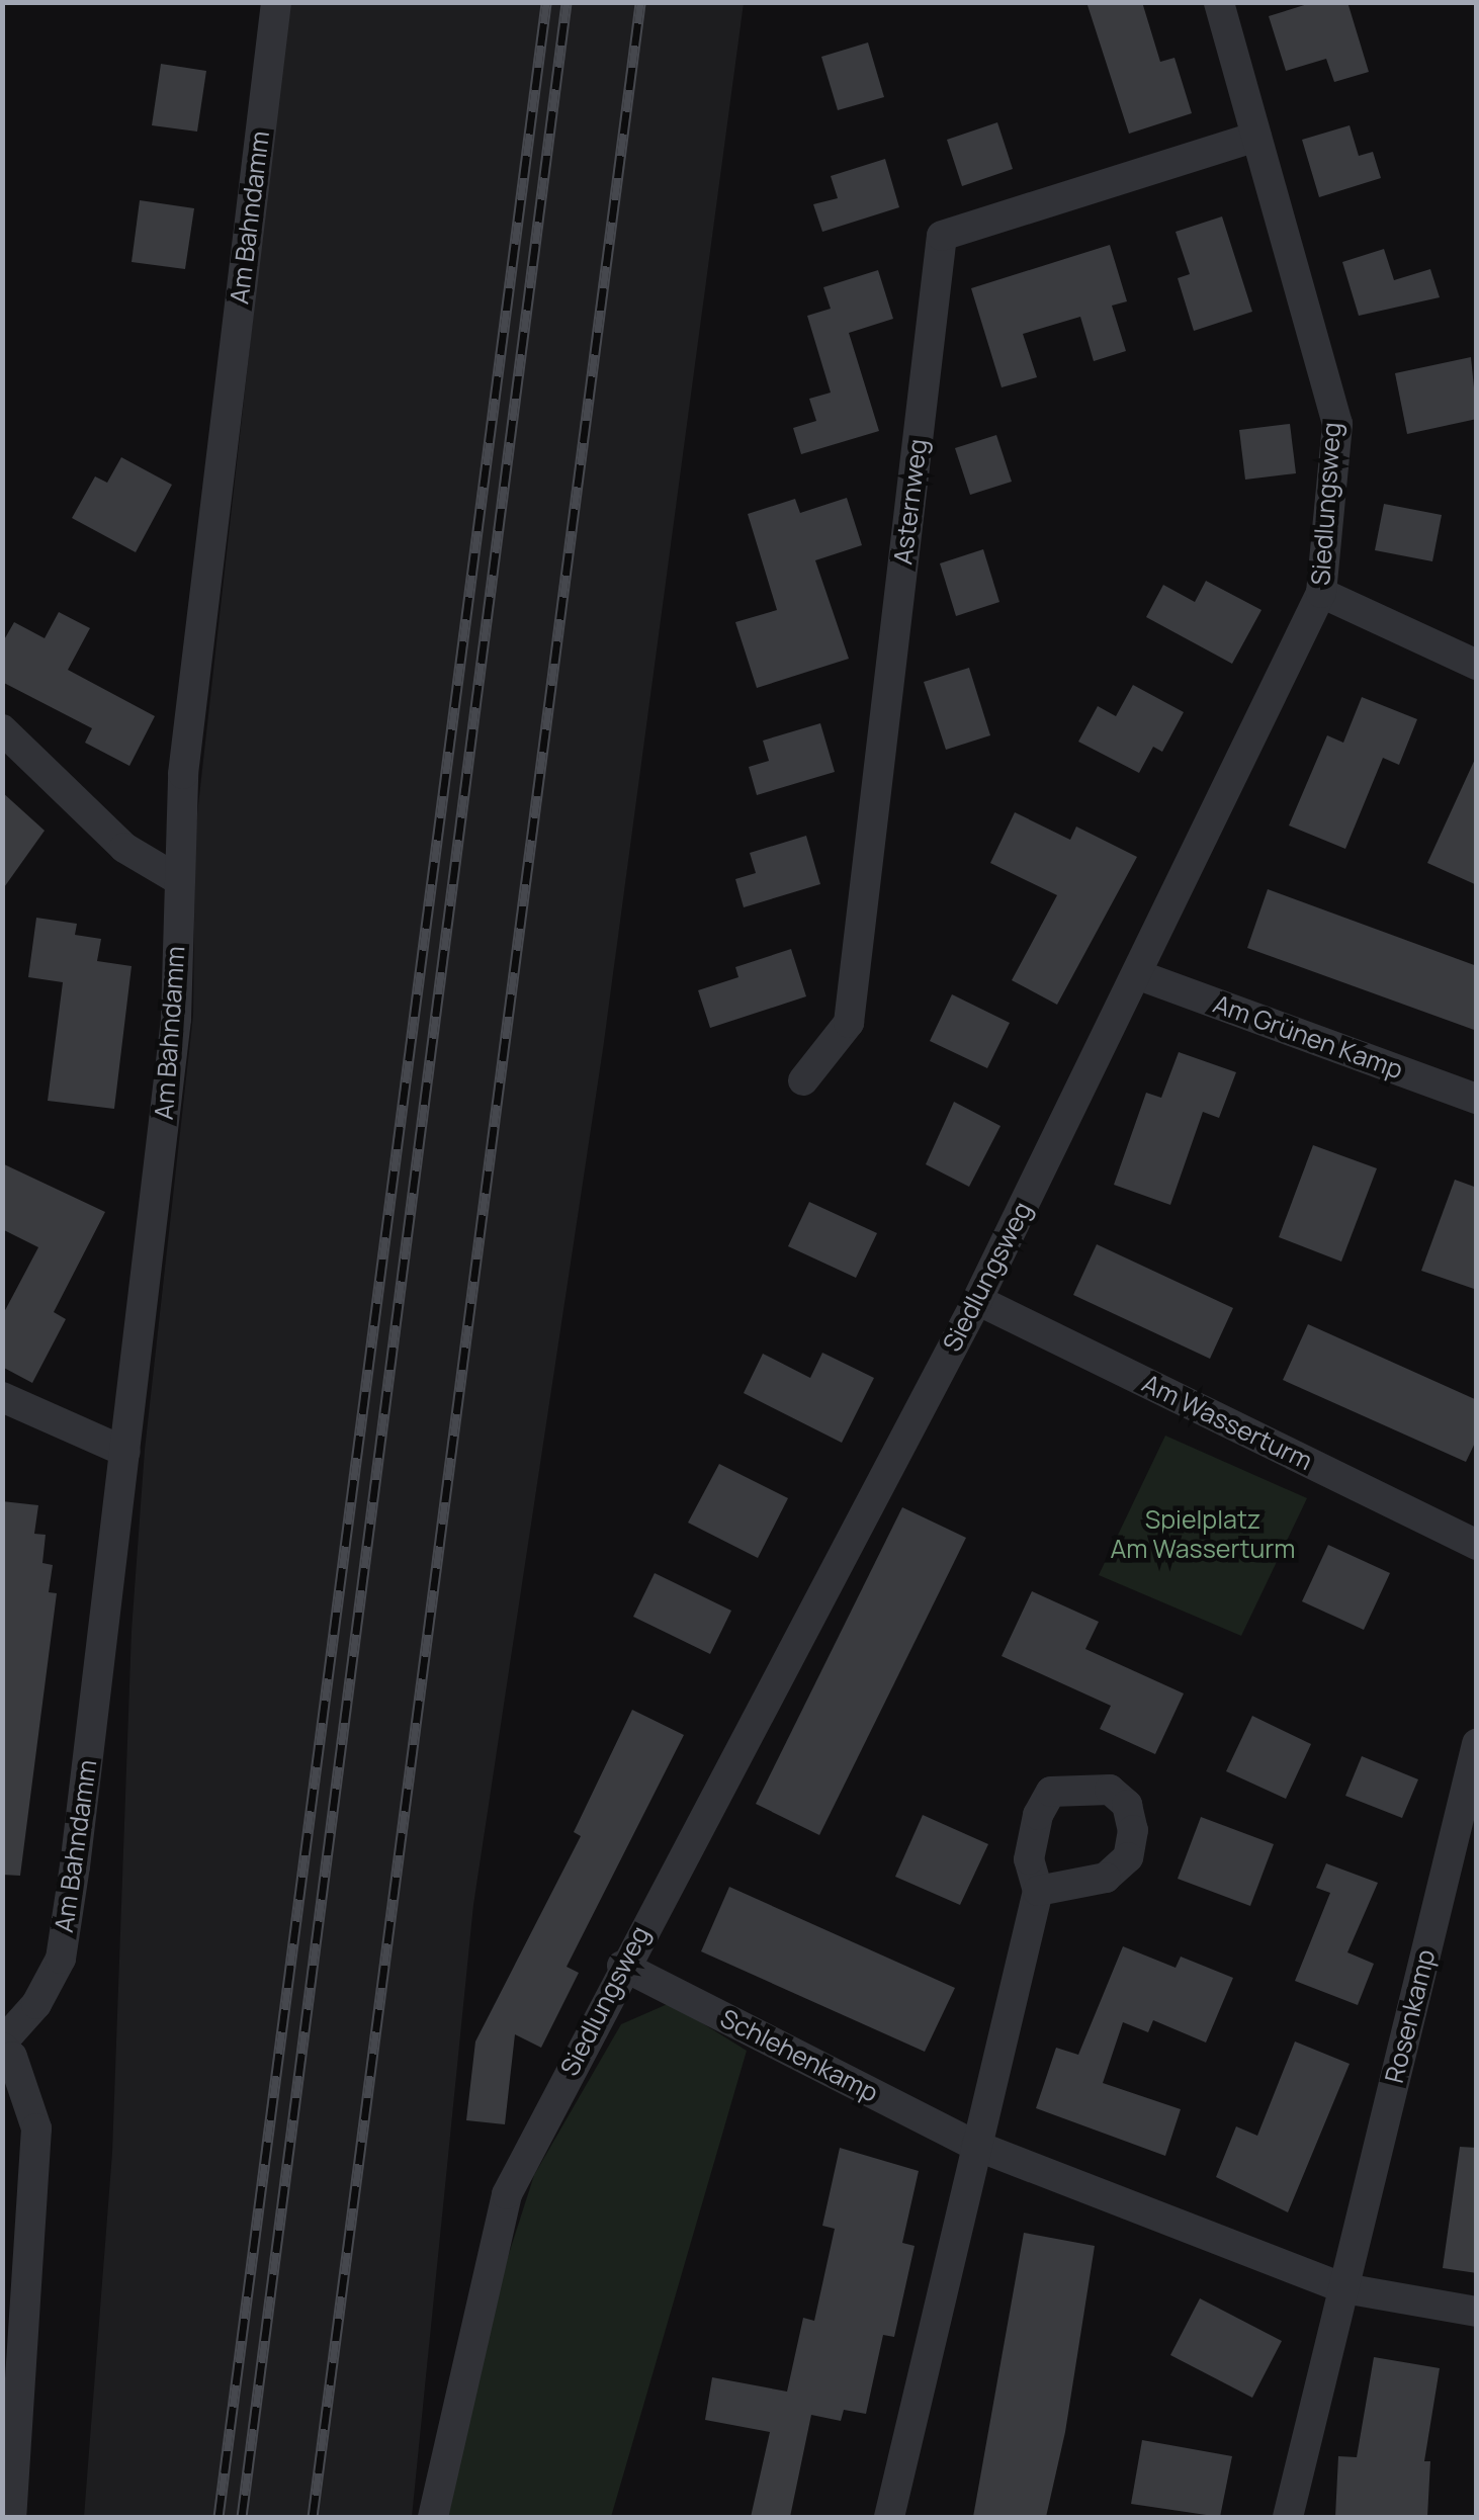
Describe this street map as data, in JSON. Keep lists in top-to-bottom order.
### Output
{
  "streets": {
    "street": [
      "Am Bahndamm",
      "Asternweg",
      "Siedlungsweg",
      "Am Grünen Kamp",
      "Am Wasserturm",
      "Rosenkamp",
      "Schlehenkamp"
    ]
  },
  "crossings": [
    ["Asternweg", "Siedlungsweg"],
    ["Siedlungsweg", "Am Grünen Kamp"],
    ["Siedlungsweg", "Am Wasserturm"],
    ["Siedlungsweg", "Schlehenkamp"],
    ["Rosenkamp", "Schlehenkamp"]
  ],
  "parks": ["Spielplatz Am Wasserturm"]
}
